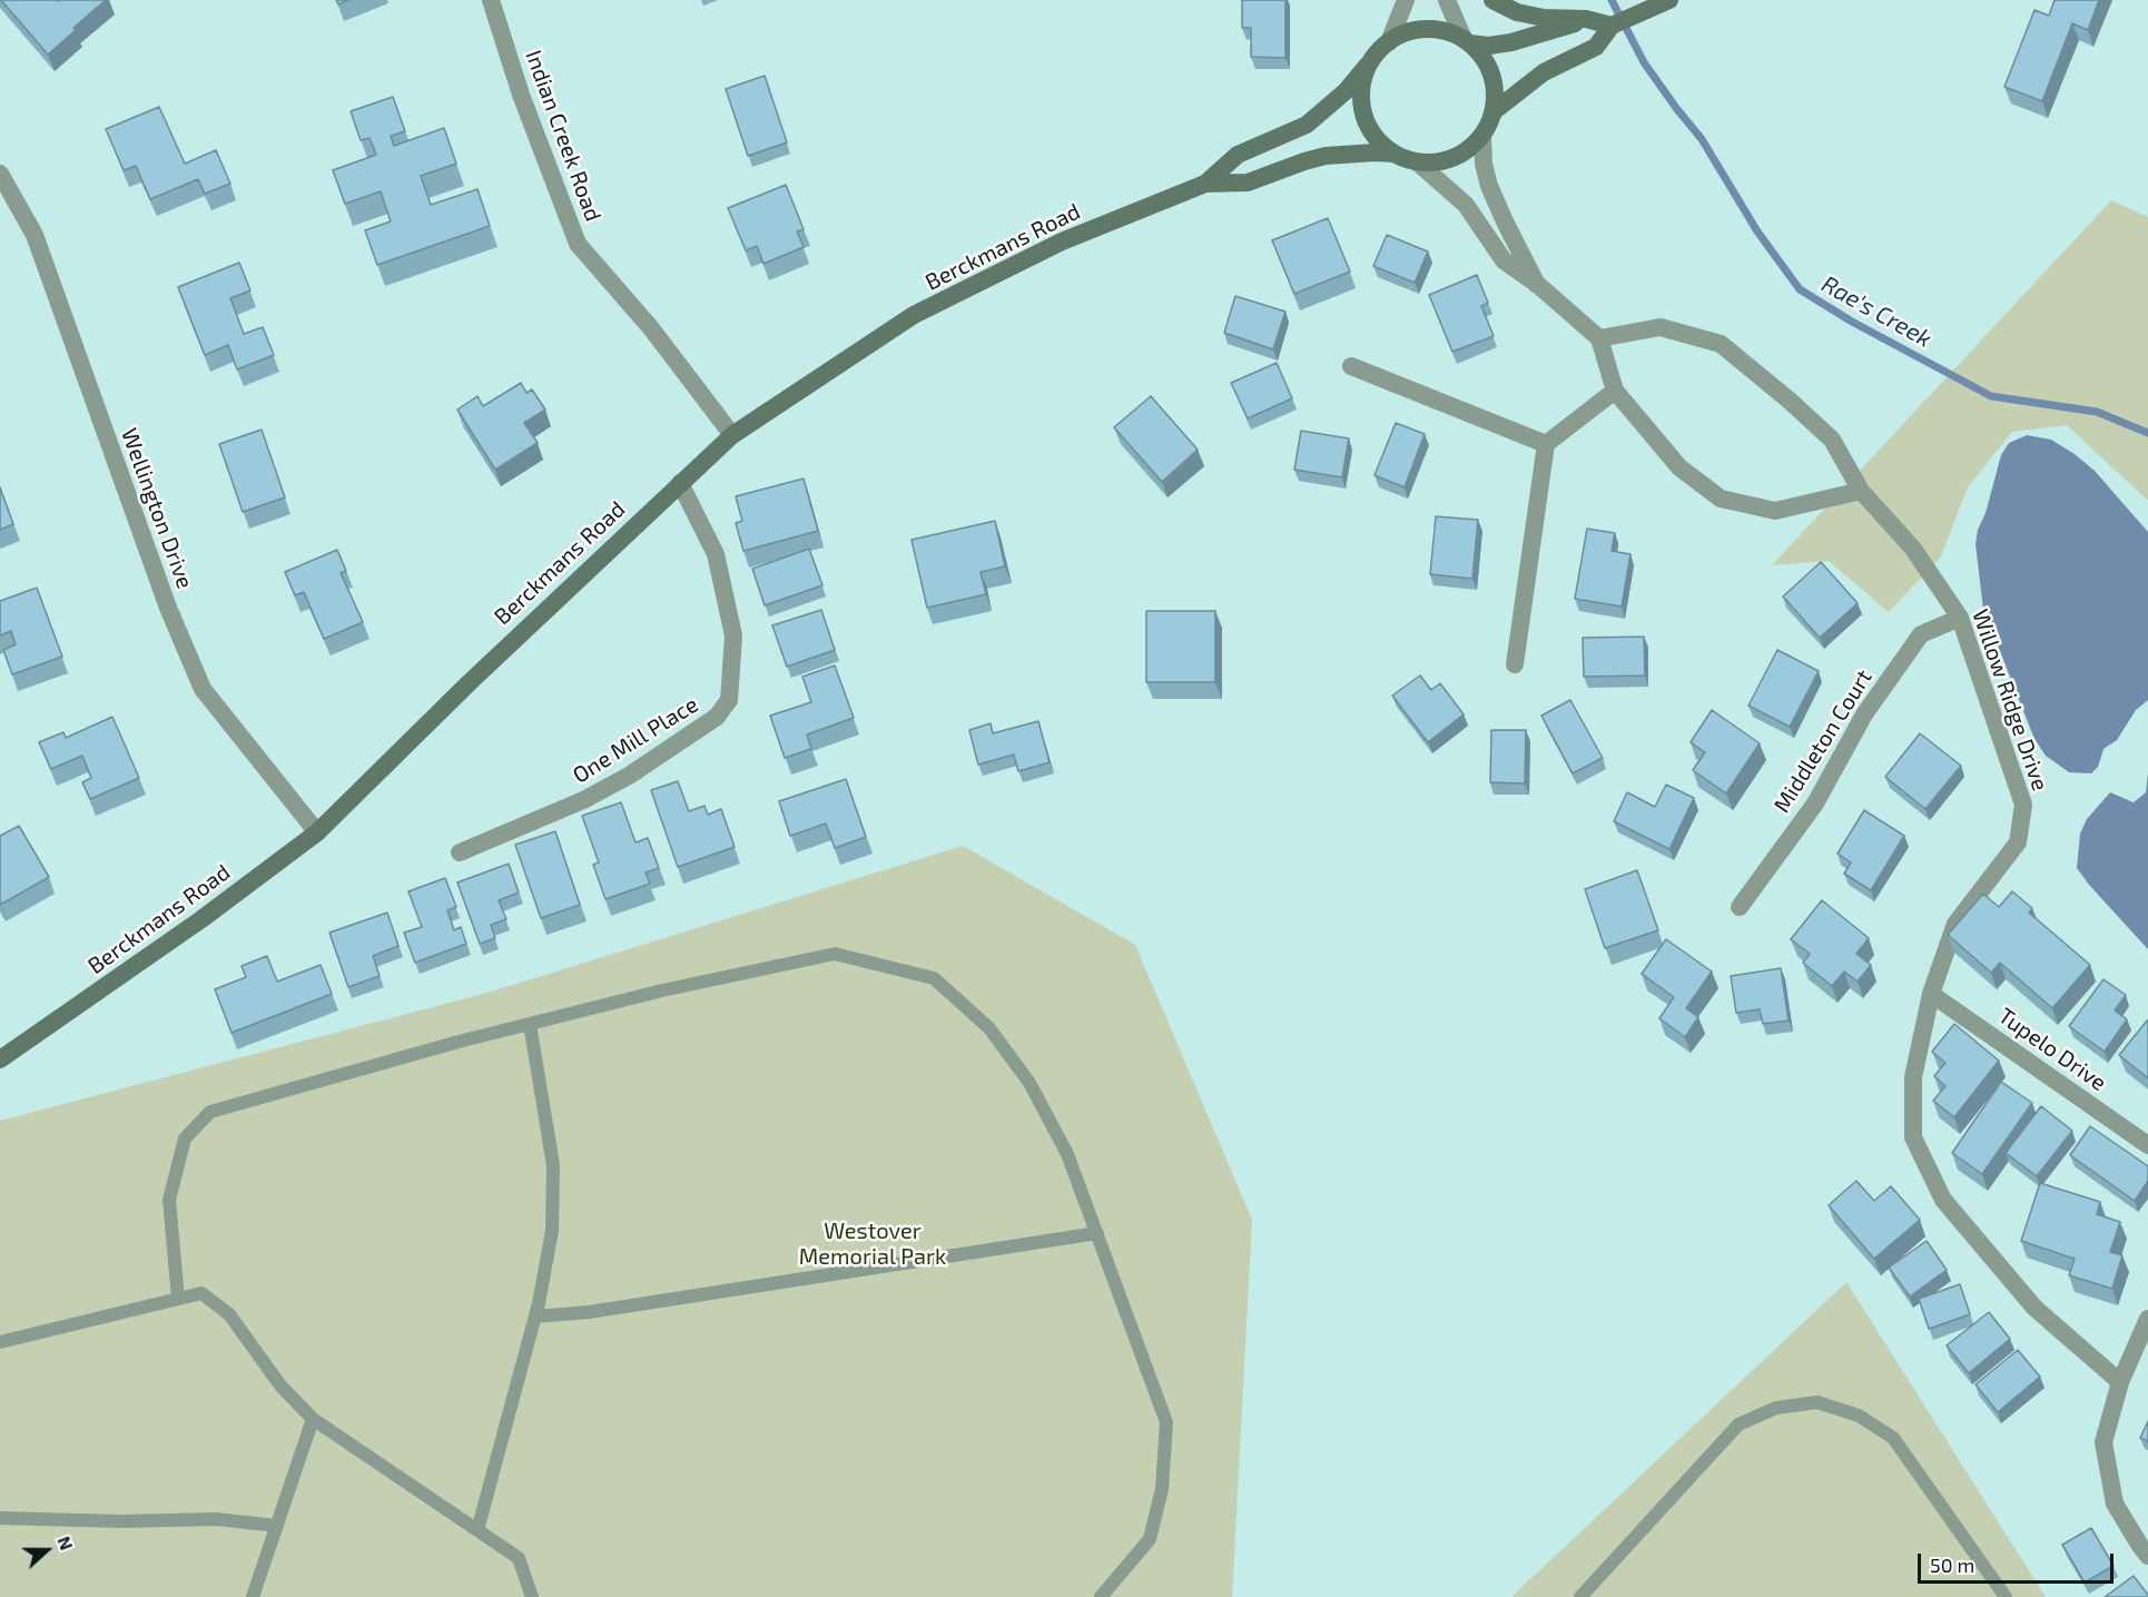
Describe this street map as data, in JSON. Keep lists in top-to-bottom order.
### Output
{
  "streets": {
    "main road": ["Berckmans Road"],
    "street": [
      "Indian Creek Road",
      "Wellington Drive",
      "Willow Ridge Drive",
      "One Mill Place",
      "Middleton Court",
      "Tupelo Drive"
    ]
  },
  "crossings": [
    ["Indian Creek Road", "Berckmans Road"],
    ["Berckmans Road", "Wellington Drive"],
    ["Berckmans Road", "One Mill Place"],
    ["Willow Ridge Drive", "Middleton Court"],
    ["Willow Ridge Drive", "Tupelo Drive"]
  ],
  "water": ["Rae's Creek"],
  "parks": ["Westover Memorial Park"],
  "scale_bar": "50 m",
  "north": "right"
}
